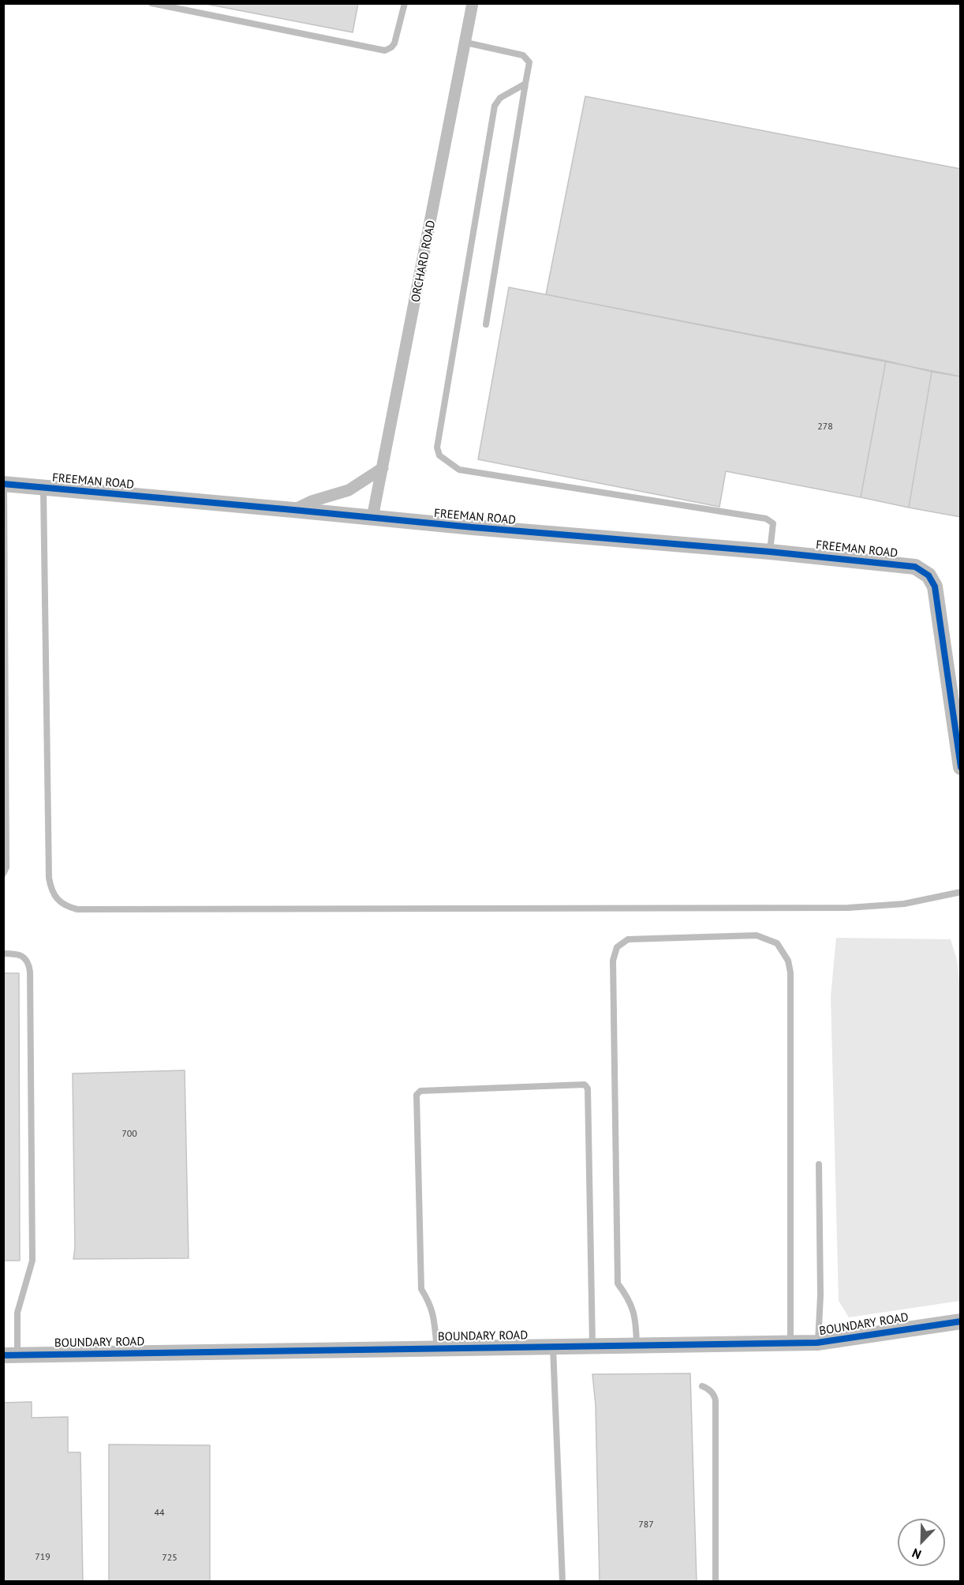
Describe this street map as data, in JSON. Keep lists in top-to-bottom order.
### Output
{
  "streets": {
    "street": ["ORCHARD ROAD", "FREEMAN ROAD", "BOUNDARY ROAD"]
  },
  "crossings": [
    ["ORCHARD ROAD", "FREEMAN ROAD"]
  ],
  "house_numbers": [
    "278",
    "700",
    "44",
    "787",
    "719",
    "725"
  ],
  "north": "bottom left"
}
